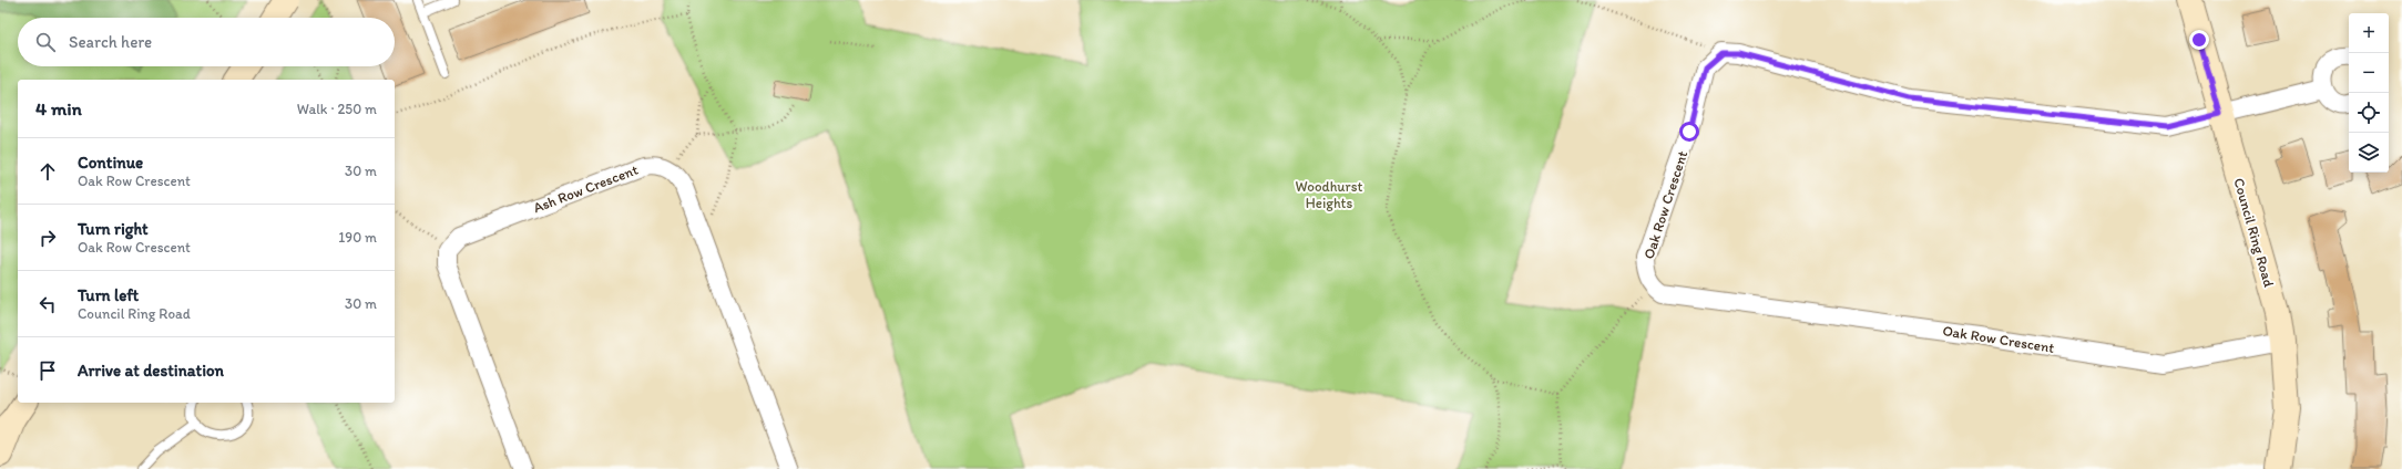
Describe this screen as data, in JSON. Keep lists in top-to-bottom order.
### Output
{
  "streets": {
    "street": ["Ash Row Crescent", "Oak Row Crescent", "Council Ring Road"]
  },
  "crossings": [
    ["Oak Row Crescent", "Council Ring Road"]
  ],
  "parks": ["Woodhurst Heights"],
  "page": {
    "map_buttons": ["+", "−"],
    "search": "Search here",
    "heading": ["4 min", "Walk · 250 m"],
    "list": [
      ["Continue", "Oak Row Crescent", "30 m"],
      ["Turn right", "Oak Row Crescent", "190 m"],
      ["Turn left", "Council Ring Road", "30 m"],
      "Arrive at destination"
    ]
  }
}
